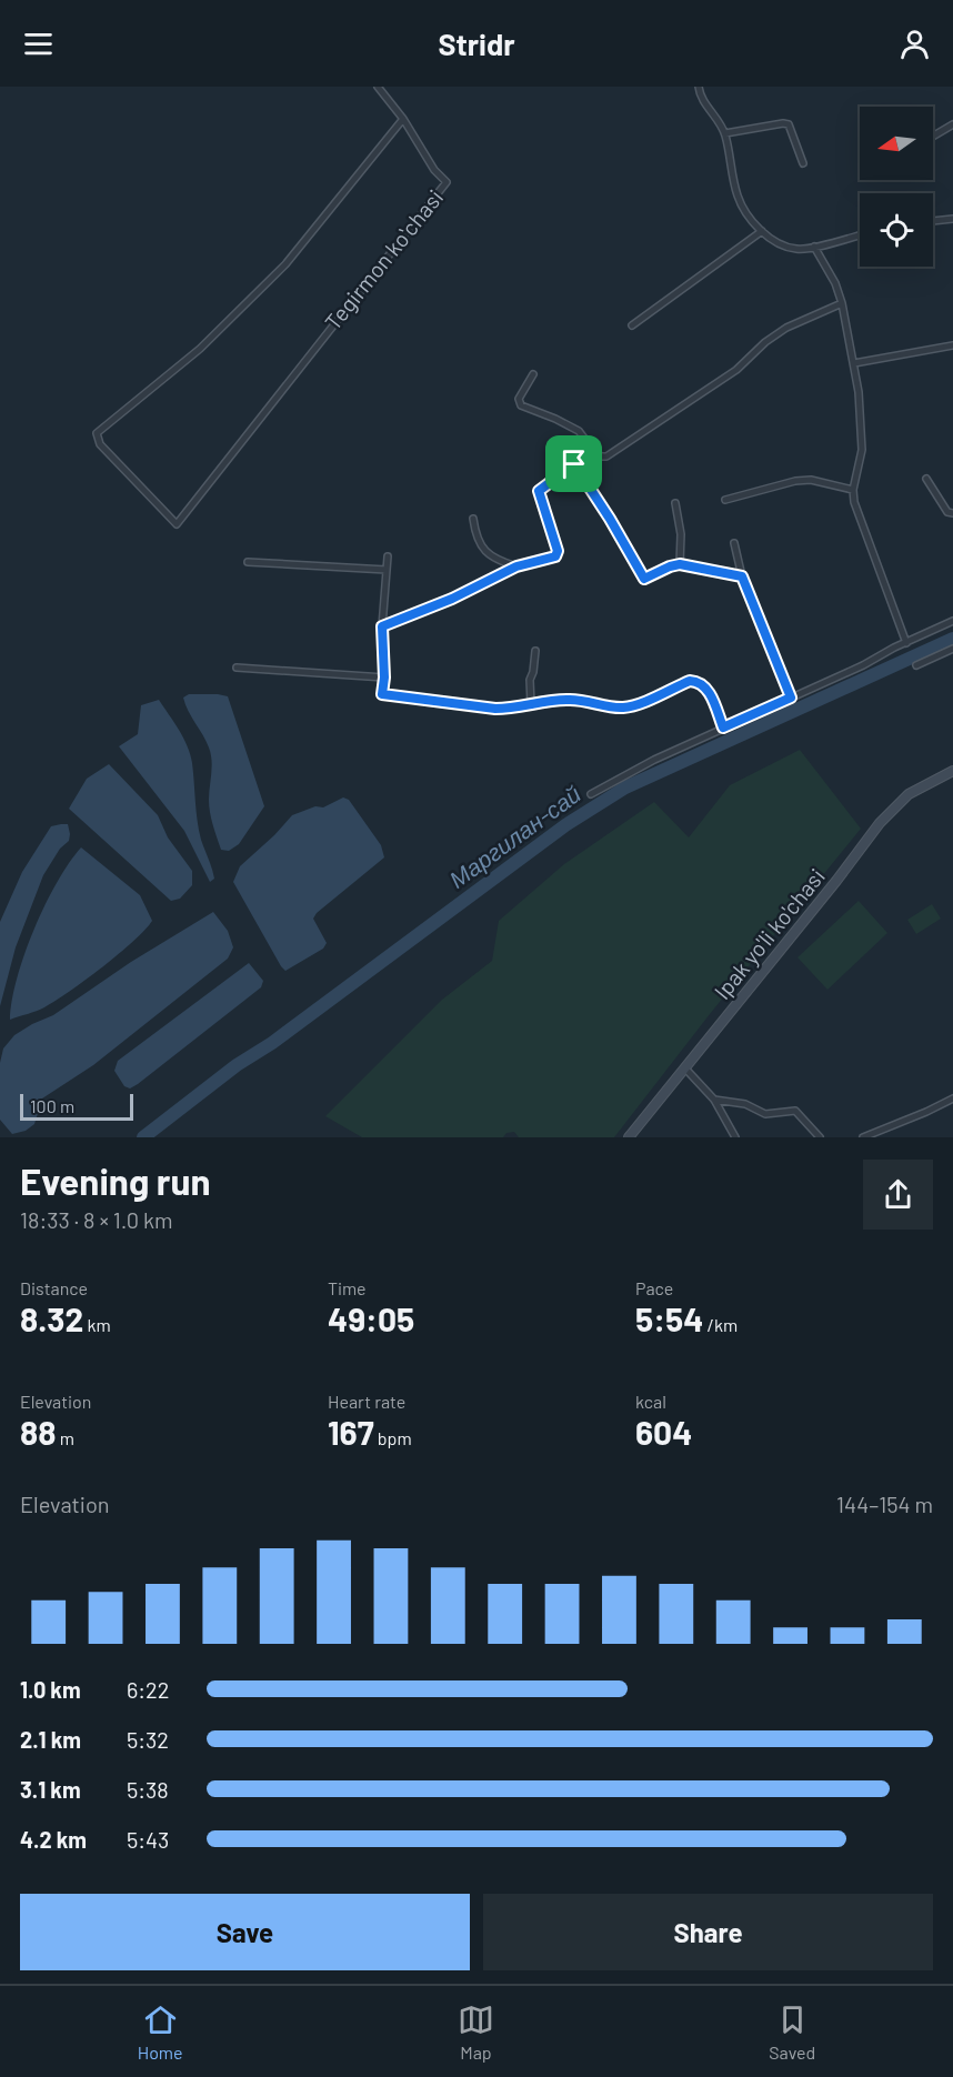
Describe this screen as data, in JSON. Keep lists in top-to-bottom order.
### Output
{
  "streets": {
    "main road": ["Ipak yo'li ko'chasi"],
    "street": ["Tegirmon koʻchasi"]
  },
  "water": ["Маргилан-сай"],
  "scale_bar": "100 m",
  "north": "left",
  "page": {
    "header": "Stridr",
    "scale": "100 m",
    "heading": ["Evening run", "18:33 · 8 × 1.0 km"],
    "stats": [
      ["Distance", "8.32 km"],
      ["Time", "49:05"],
      ["Pace", "5:54 /km"],
      ["Elevation", "88 m"],
      ["Heart rate", "167 bpm"],
      ["kcal", "604"]
    ],
    "chart": ["Elevation", "144–154 m"],
    "list": [
      {
        "name": "1.0 km",
        "note": "6:22"
      },
      {
        "name": "2.1 km",
        "note": "5:32"
      },
      {
        "name": "3.1 km",
        "note": "5:38"
      },
      {
        "name": "4.2 km",
        "note": "5:43"
      }
    ],
    "buttons": ["Save", "Share"],
    "tabs": ["Home", "Map", "Saved"]
  }
}
